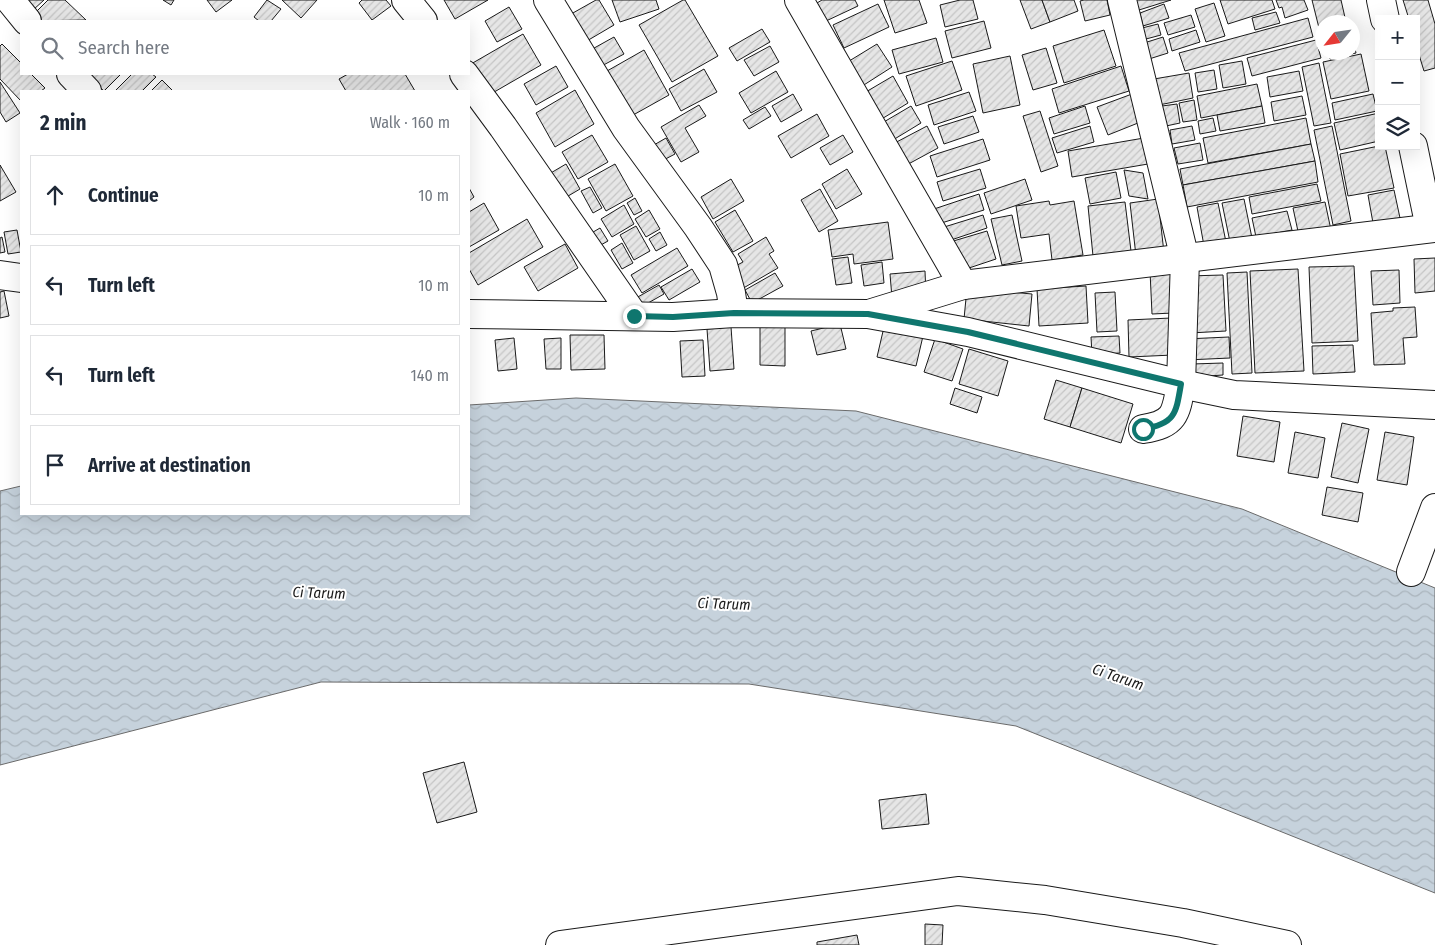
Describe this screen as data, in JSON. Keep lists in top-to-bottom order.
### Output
{
  "water": ["Ci Tarum"],
  "north": "bottom left",
  "page": {
    "map_buttons": ["+", "−"],
    "search": "Search here",
    "heading": ["2 min", "Walk · 160 m"],
    "list": [
      ["Continue", "10 m"],
      ["Turn left", "10 m"],
      ["Turn left", "140 m"],
      "Arrive at destination"
    ]
  }
}
